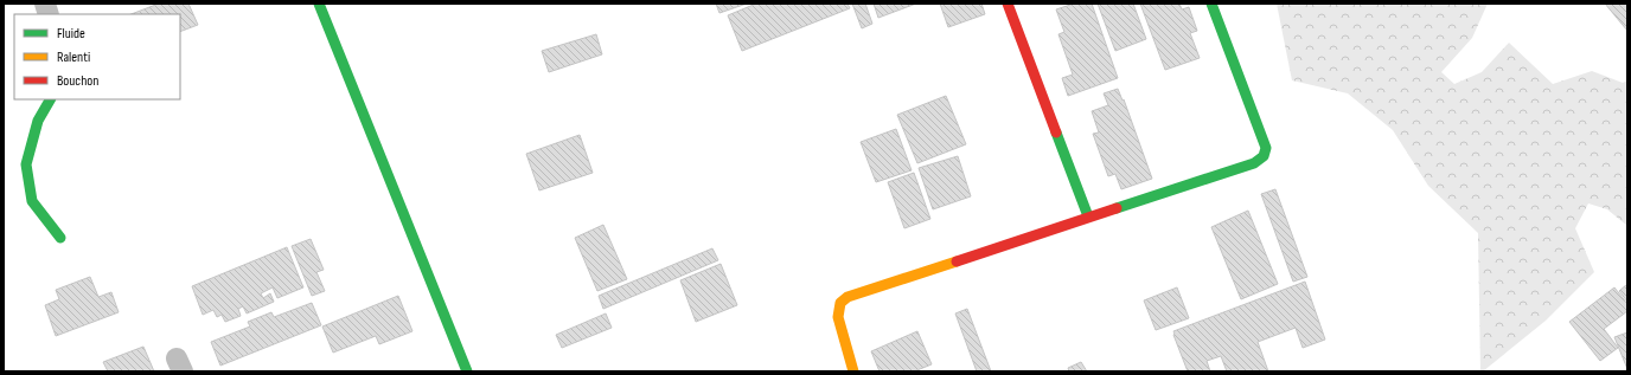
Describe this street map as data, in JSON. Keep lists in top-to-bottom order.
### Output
{
  "legend": ["Fluide", "Ralenti", "Bouchon"]
}
